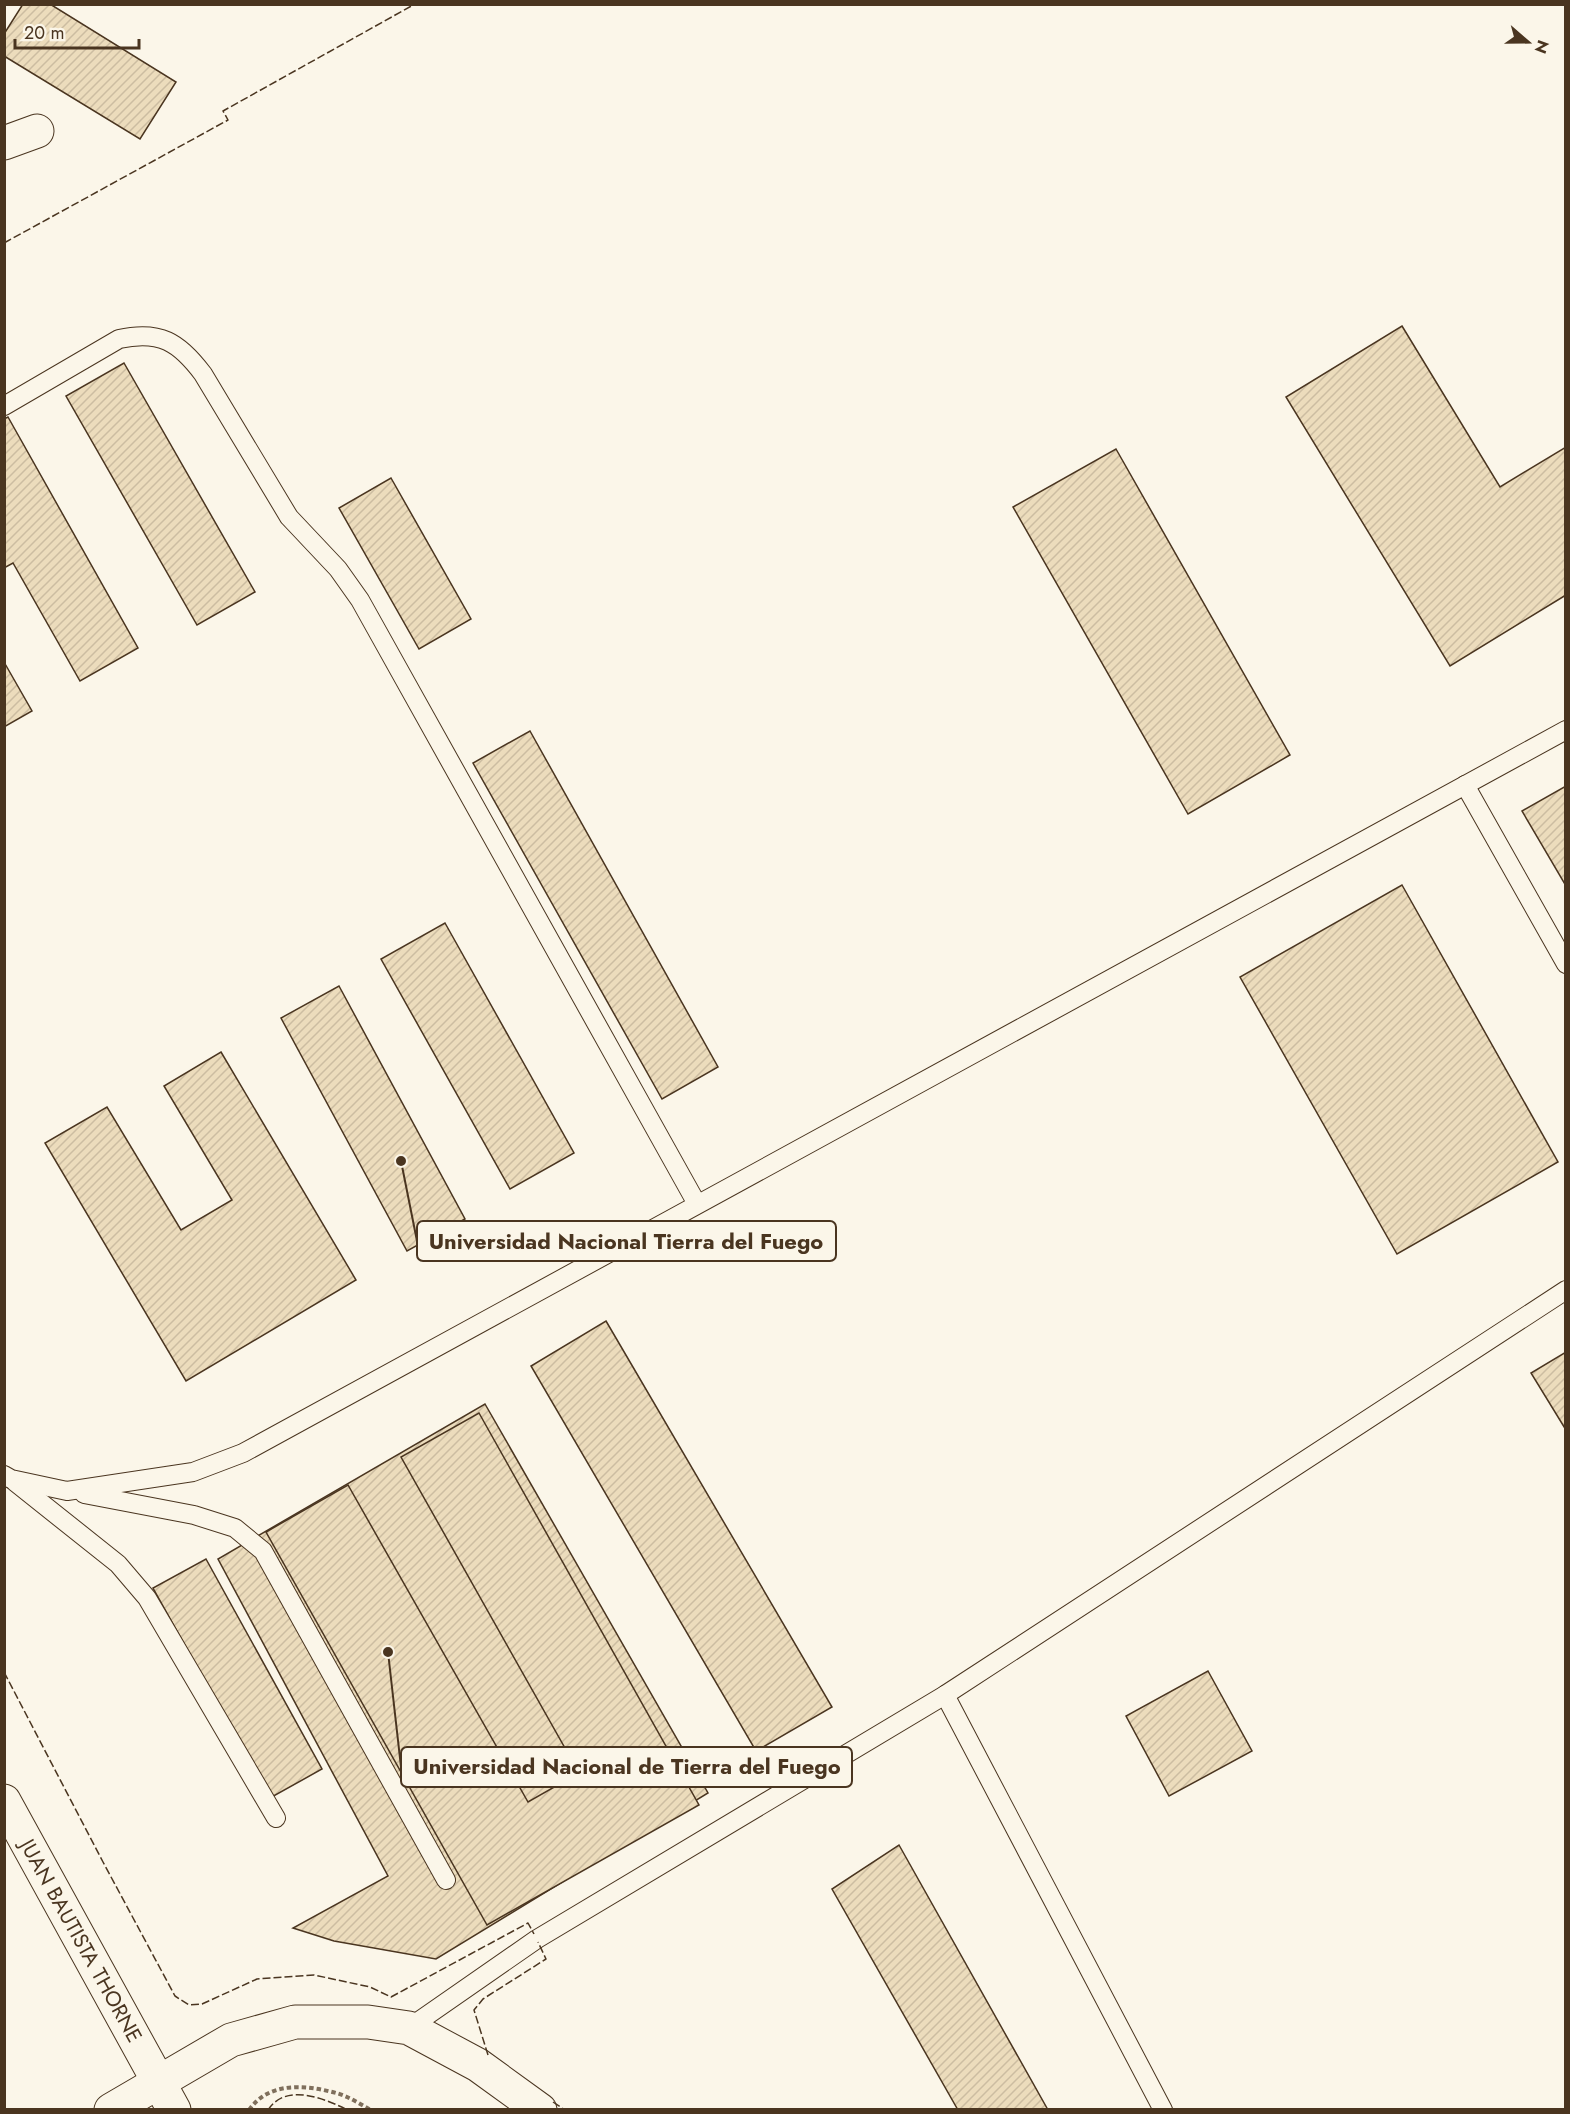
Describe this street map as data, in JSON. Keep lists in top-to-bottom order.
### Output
{
  "streets": {
    "street": ["JUAN BAUTISTA THORNE"]
  },
  "places": ["Universidad Nacional Tierra del Fuego", "Universidad Nacional de Tierra del Fuego"],
  "scale_bar": "20 m",
  "north": "right"
}
